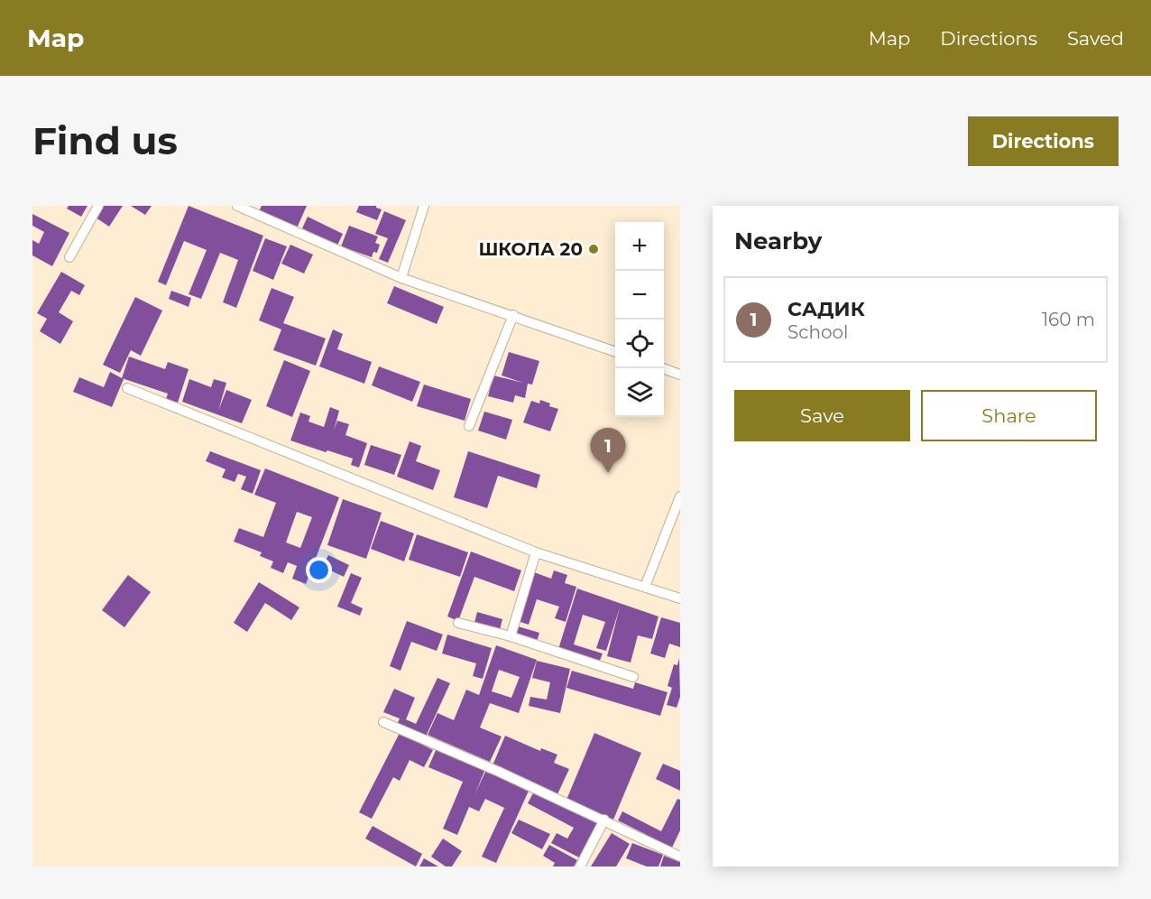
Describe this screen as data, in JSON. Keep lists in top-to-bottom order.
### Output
{
  "places": ["ШКОЛА 20"],
  "page": {
    "header": "Map",
    "nav": ["Map", "Directions", "Saved"],
    "buttons": [
      "Directions",
      ["Save", "Share"]
    ],
    "title": "Find us",
    "heading": "Nearby",
    "map_buttons": ["+", "−"],
    "list": [
      {
        "mark": "1",
        "name": "САДИК",
        "note": "School",
        "value": "160 m"
      }
    ],
    "pins": "1"
  }
}
